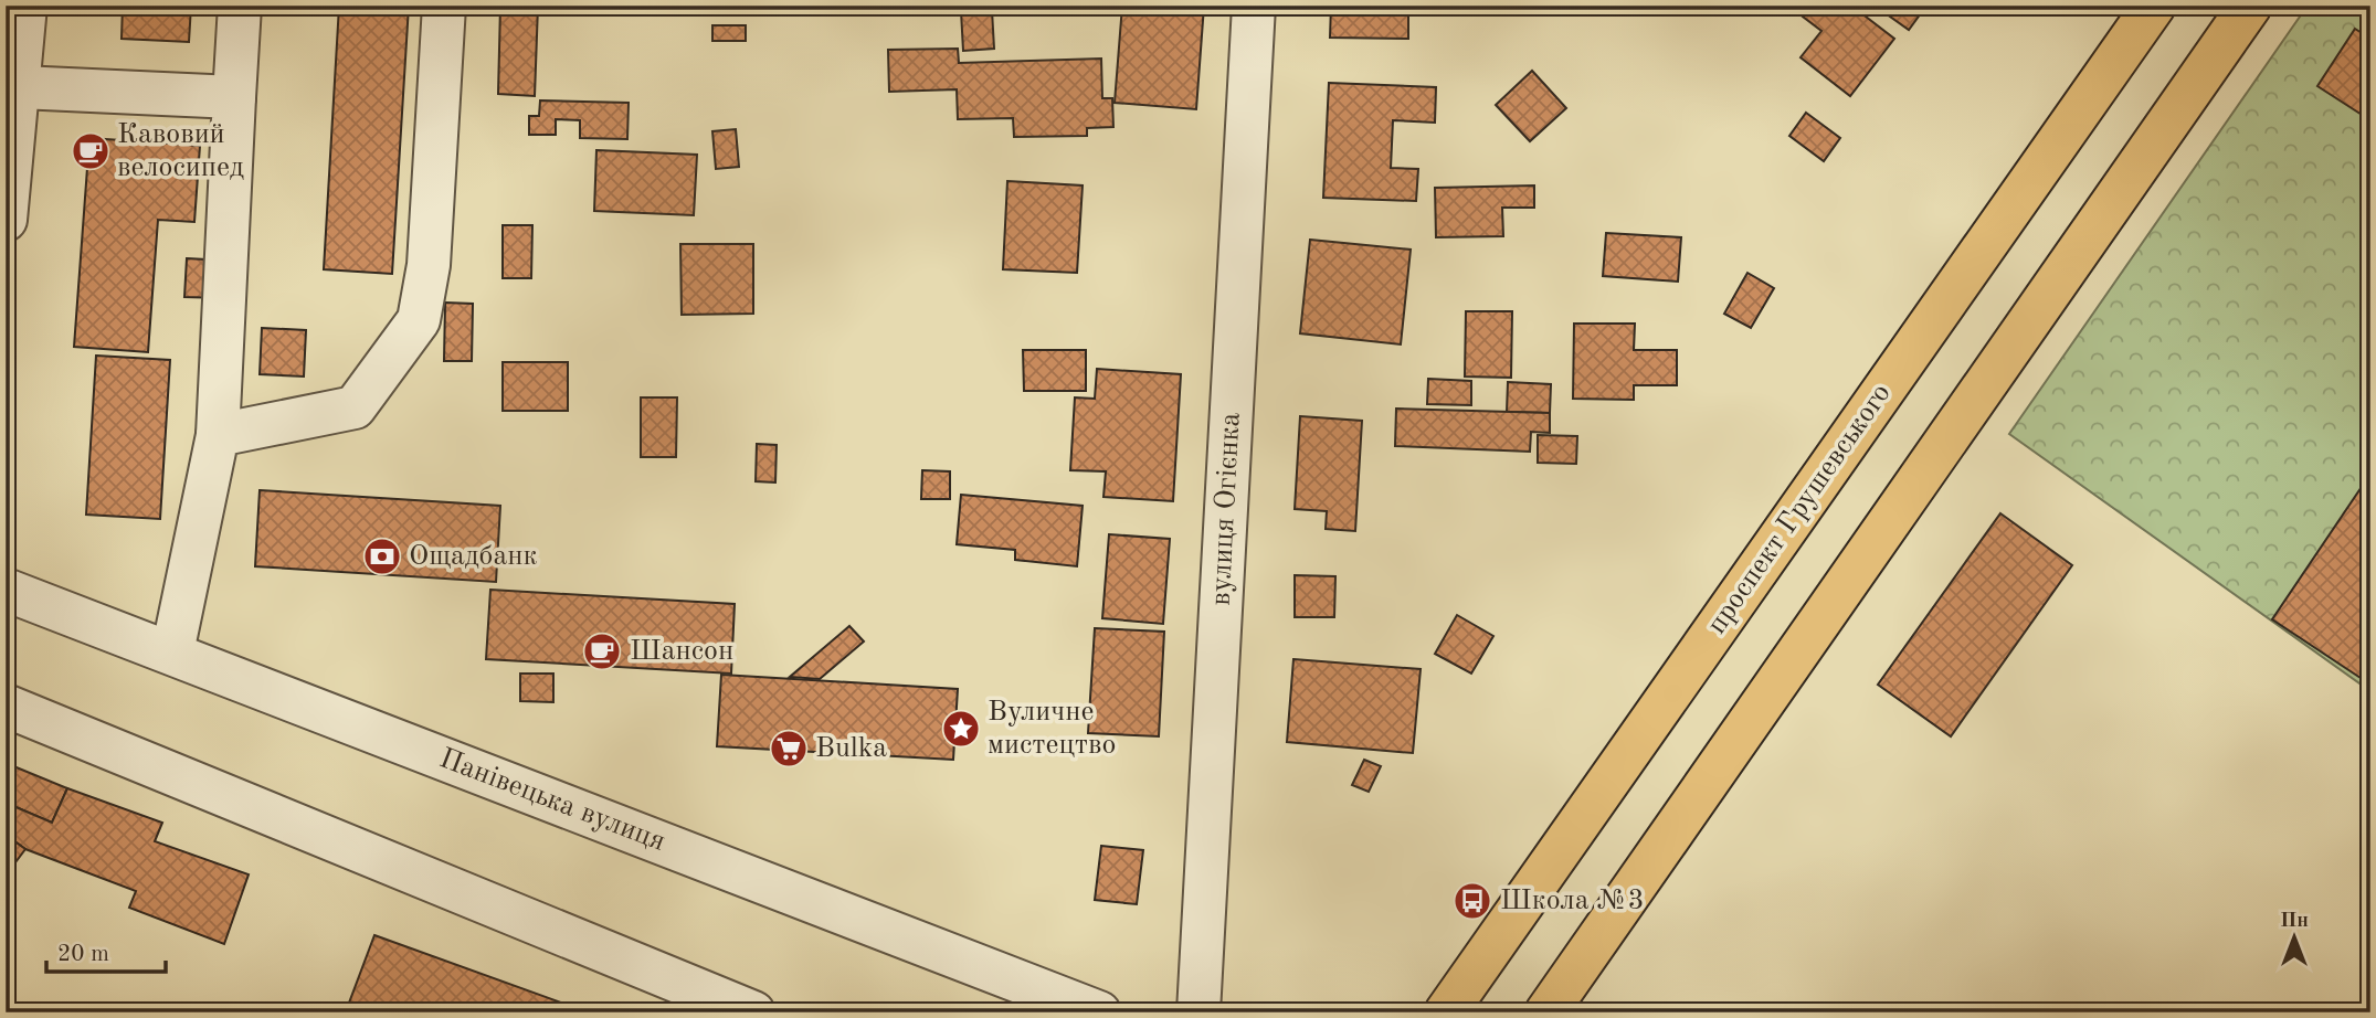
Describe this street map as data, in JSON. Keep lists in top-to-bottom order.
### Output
{
  "streets": {
    "main road": ["проспект Грушевського"],
    "street": ["вулиця Огієнка", "Панівецька вулиця"]
  },
  "places": {
    "cafe": ["Кавовий велосипед", "Шансон"],
    "bank": ["Ощадбанк"],
    "place": ["Вуличне мистецтво"],
    "supermarket": ["Bulka"],
    "bus stop": ["Школа №3"]
  },
  "scale_bar": "20 m",
  "north": "top"
}
